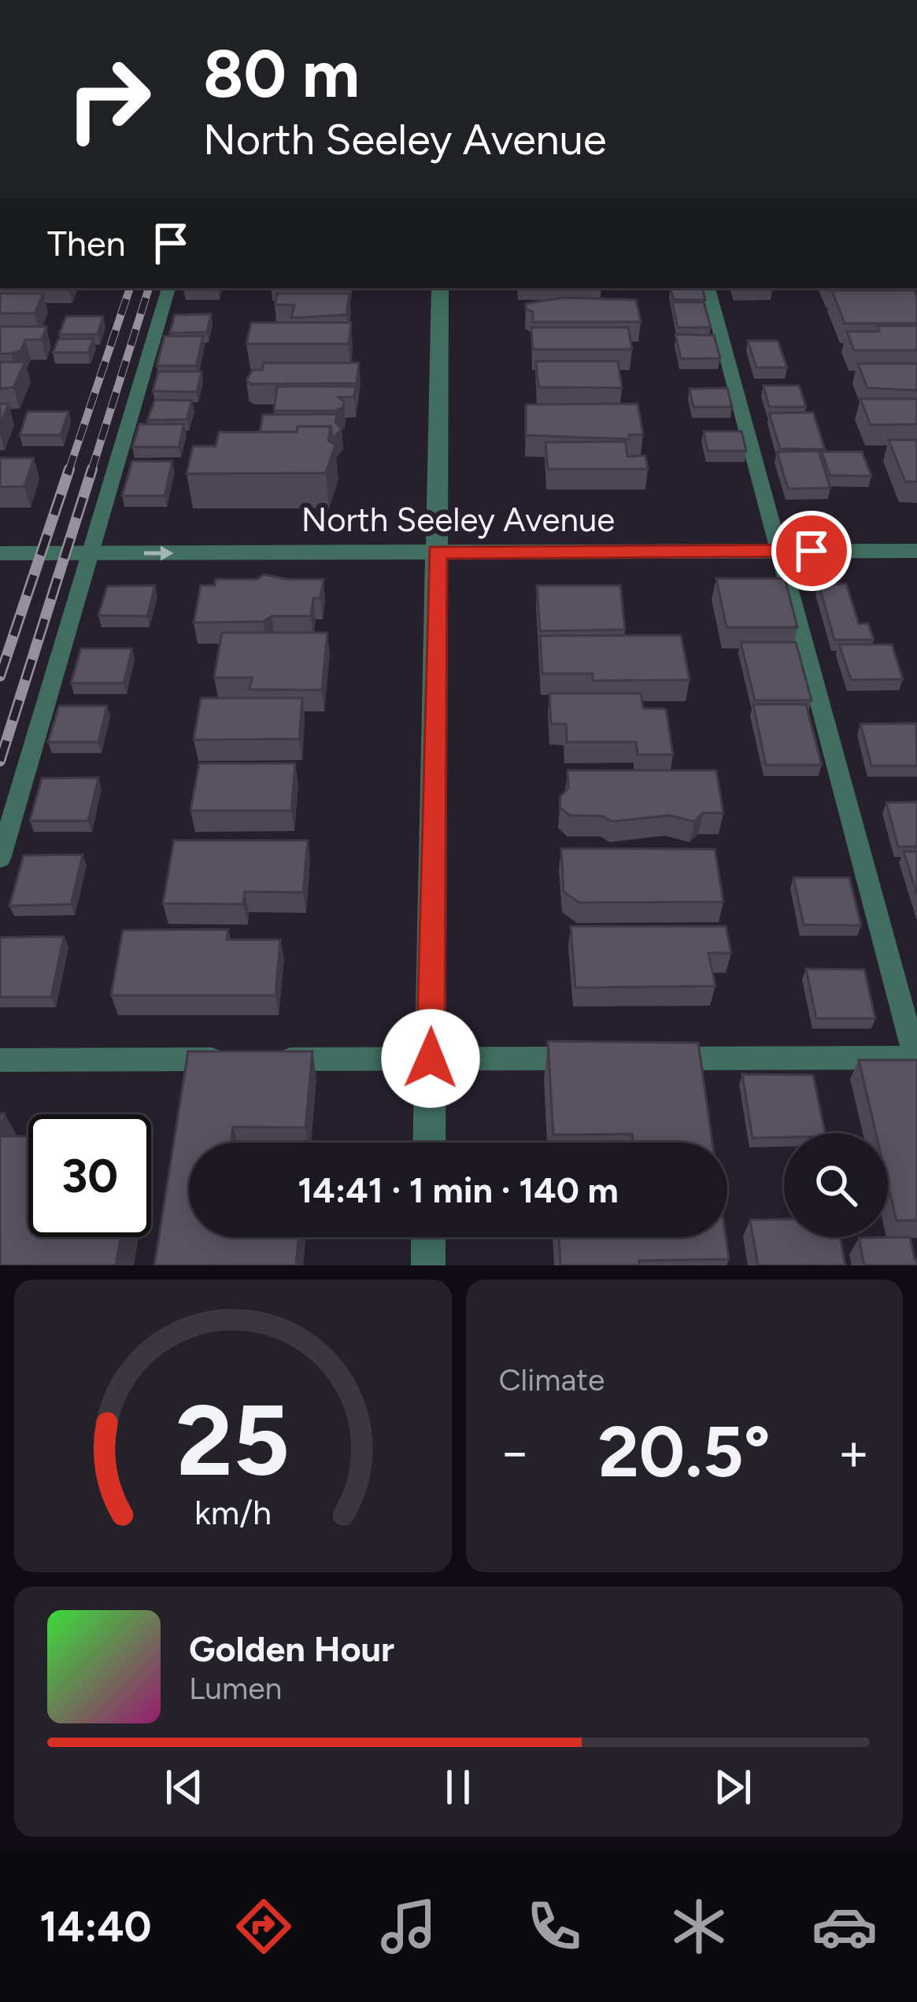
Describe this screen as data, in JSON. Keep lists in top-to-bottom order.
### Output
{
  "streets": {
    "street": ["North Seeley Avenue"]
  },
  "one_way": ["North Seeley Avenue"],
  "page": {
    "turn": ["80 m", "North Seeley Avenue"],
    "then": "Then",
    "limit": "30",
    "trip": "14:41 · 1 min · 140 m",
    "tile": "Climate",
    "heat": ["−", "20.5°", "+"],
    "song": ["Golden Hour", "Lumen"],
    "tabs": "14:40",
    "gauge": ["25", "km/h"]
  }
}
